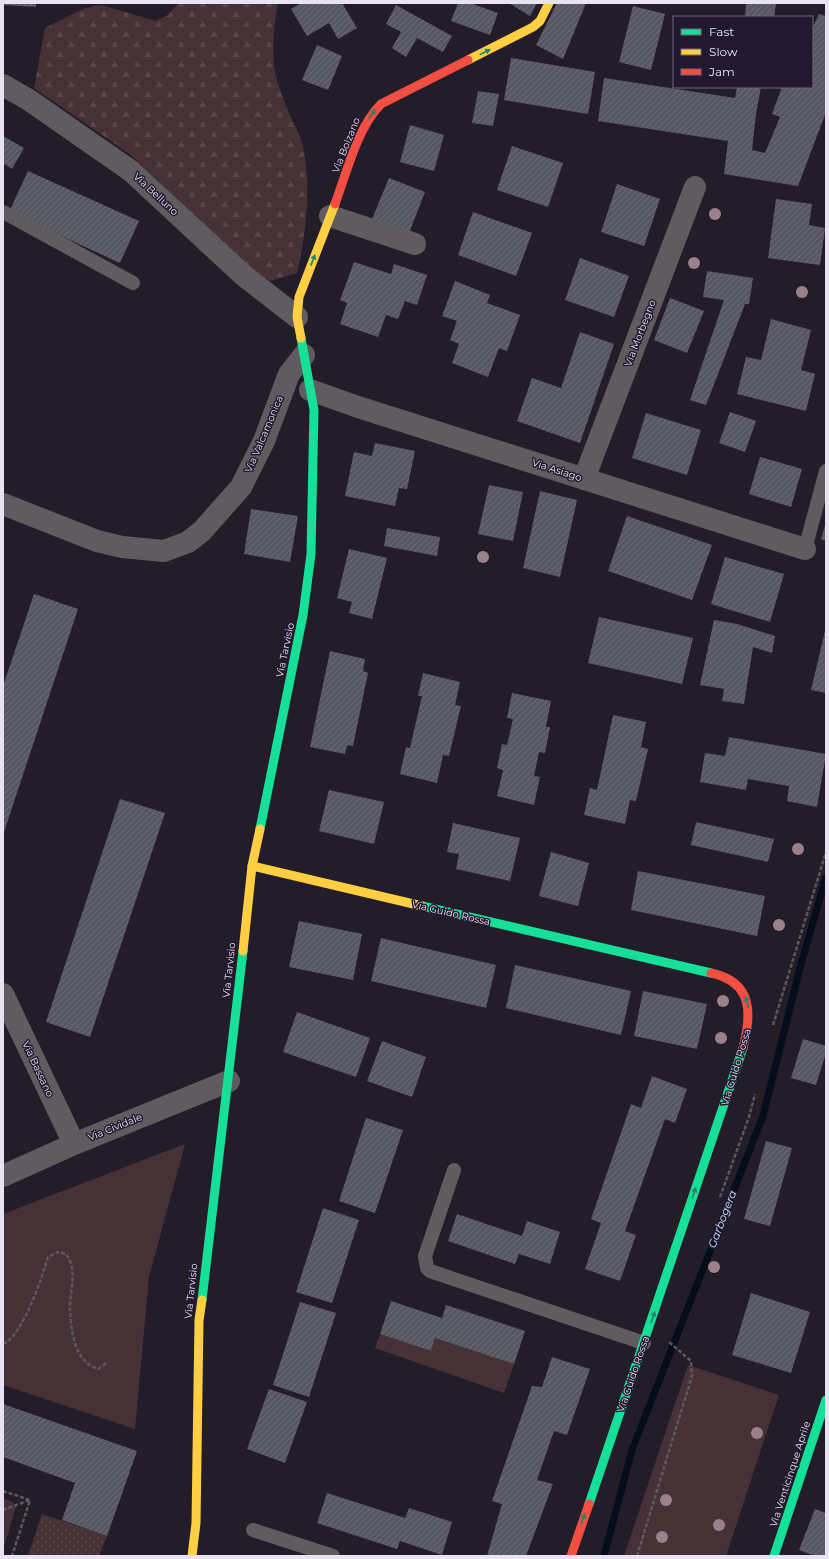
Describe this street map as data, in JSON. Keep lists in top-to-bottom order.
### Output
{
  "streets": {
    "street": [
      "Via Bolzano",
      "Via Belluno",
      "Via Morbegno",
      "Via Valcamonica",
      "Via Asiago",
      "Via Tarvisio",
      "Via Guido Rossa",
      "Via Bassano",
      "Via Cividale",
      "Via Venticinque Aprile"
    ]
  },
  "crossings": [
    ["Via Bolzano", "Via Belluno"],
    ["Via Morbegno", "Via Asiago"],
    ["Via Asiago", "Via Tarvisio"],
    ["Via Tarvisio", "Via Guido Rossa"],
    ["Via Tarvisio", "Via Cividale"],
    ["Via Bassano", "Via Cividale"]
  ],
  "one_way": ["Via Bolzano"],
  "water": ["Garbogera"],
  "legend": ["Fast", "Slow", "Jam"]
}
